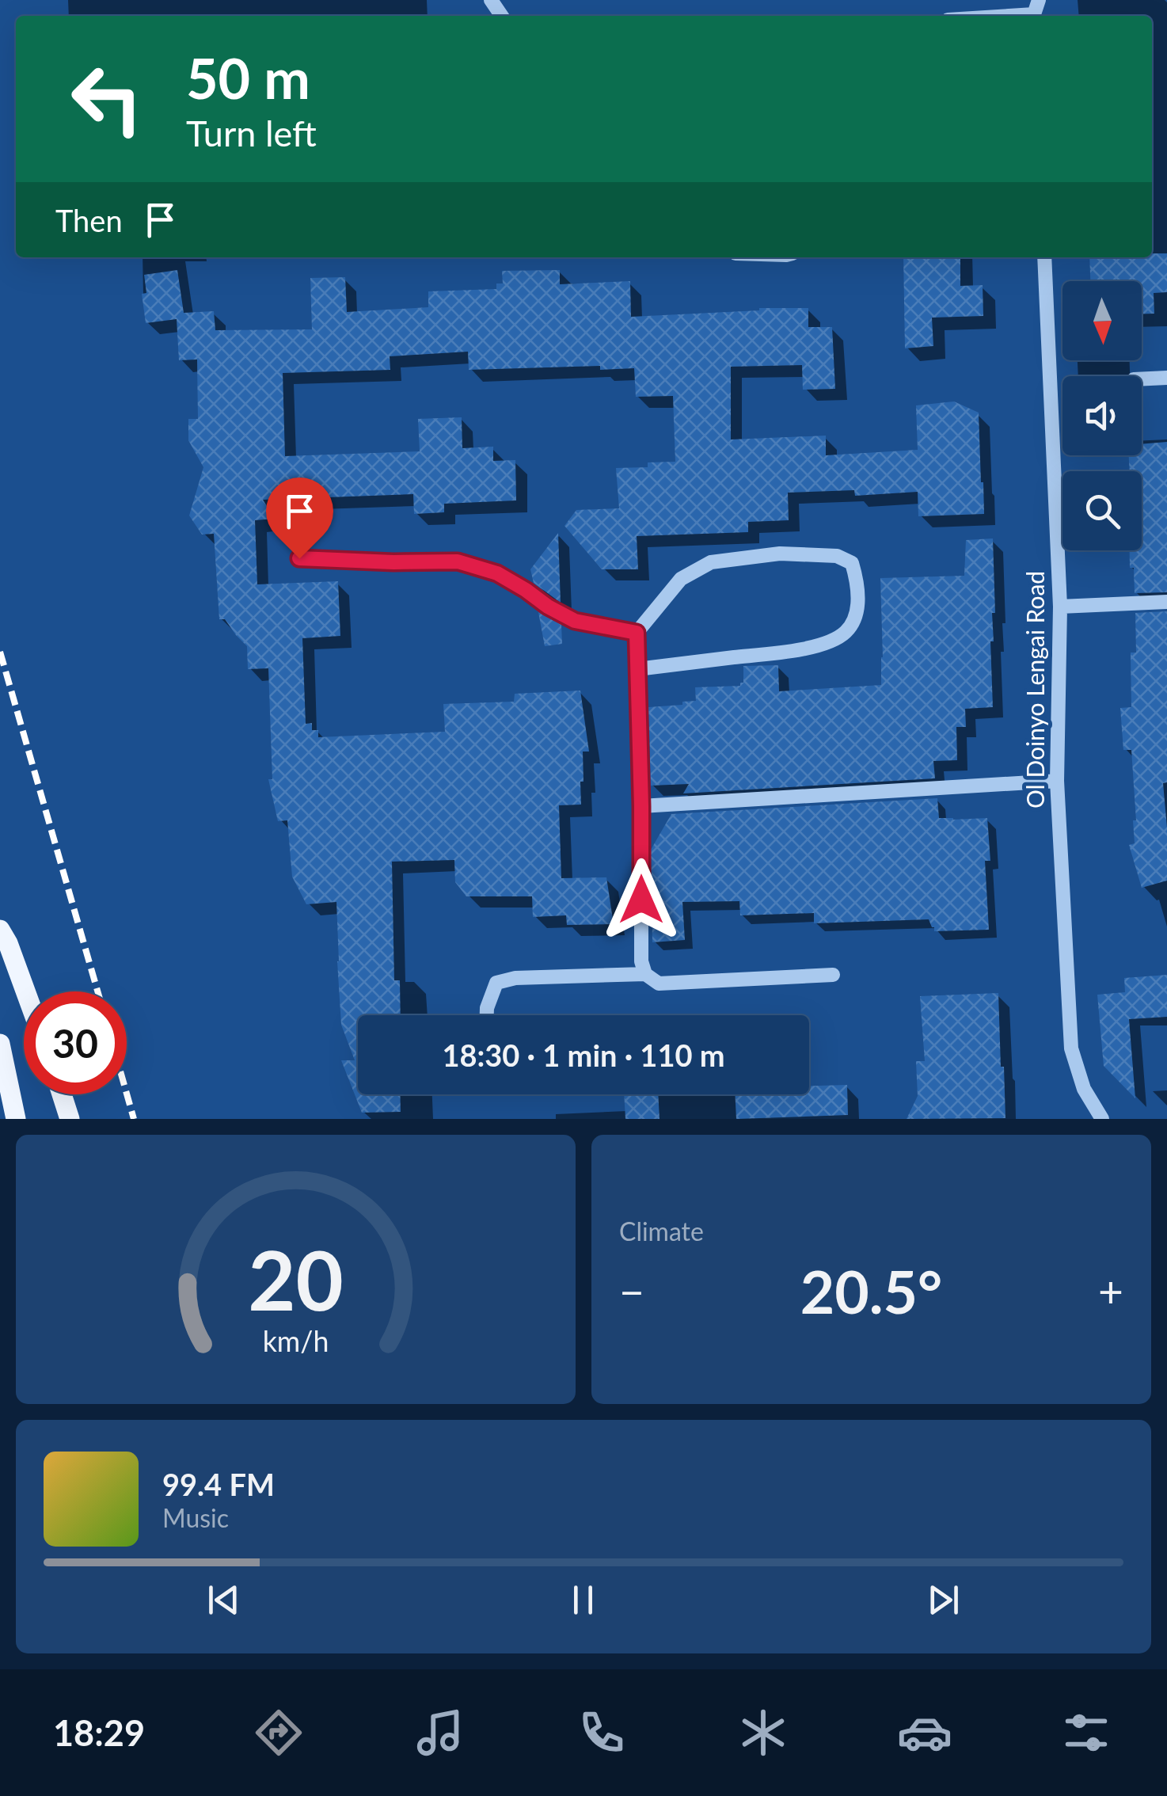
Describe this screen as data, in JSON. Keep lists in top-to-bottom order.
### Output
{
  "streets": {
    "street": ["Ol Doinyo Lengai Road"]
  },
  "north": "bottom",
  "page": {
    "turn": ["50 m", "Turn left"],
    "then": "Then",
    "limit": "30",
    "trip": "18:30 · 1 min · 110 m",
    "tile": "Climate",
    "heat": ["−", "20.5°", "+"],
    "song": ["99.4 FM", "Music"],
    "tabs": "18:29",
    "gauge": ["20", "km/h"]
  }
}
